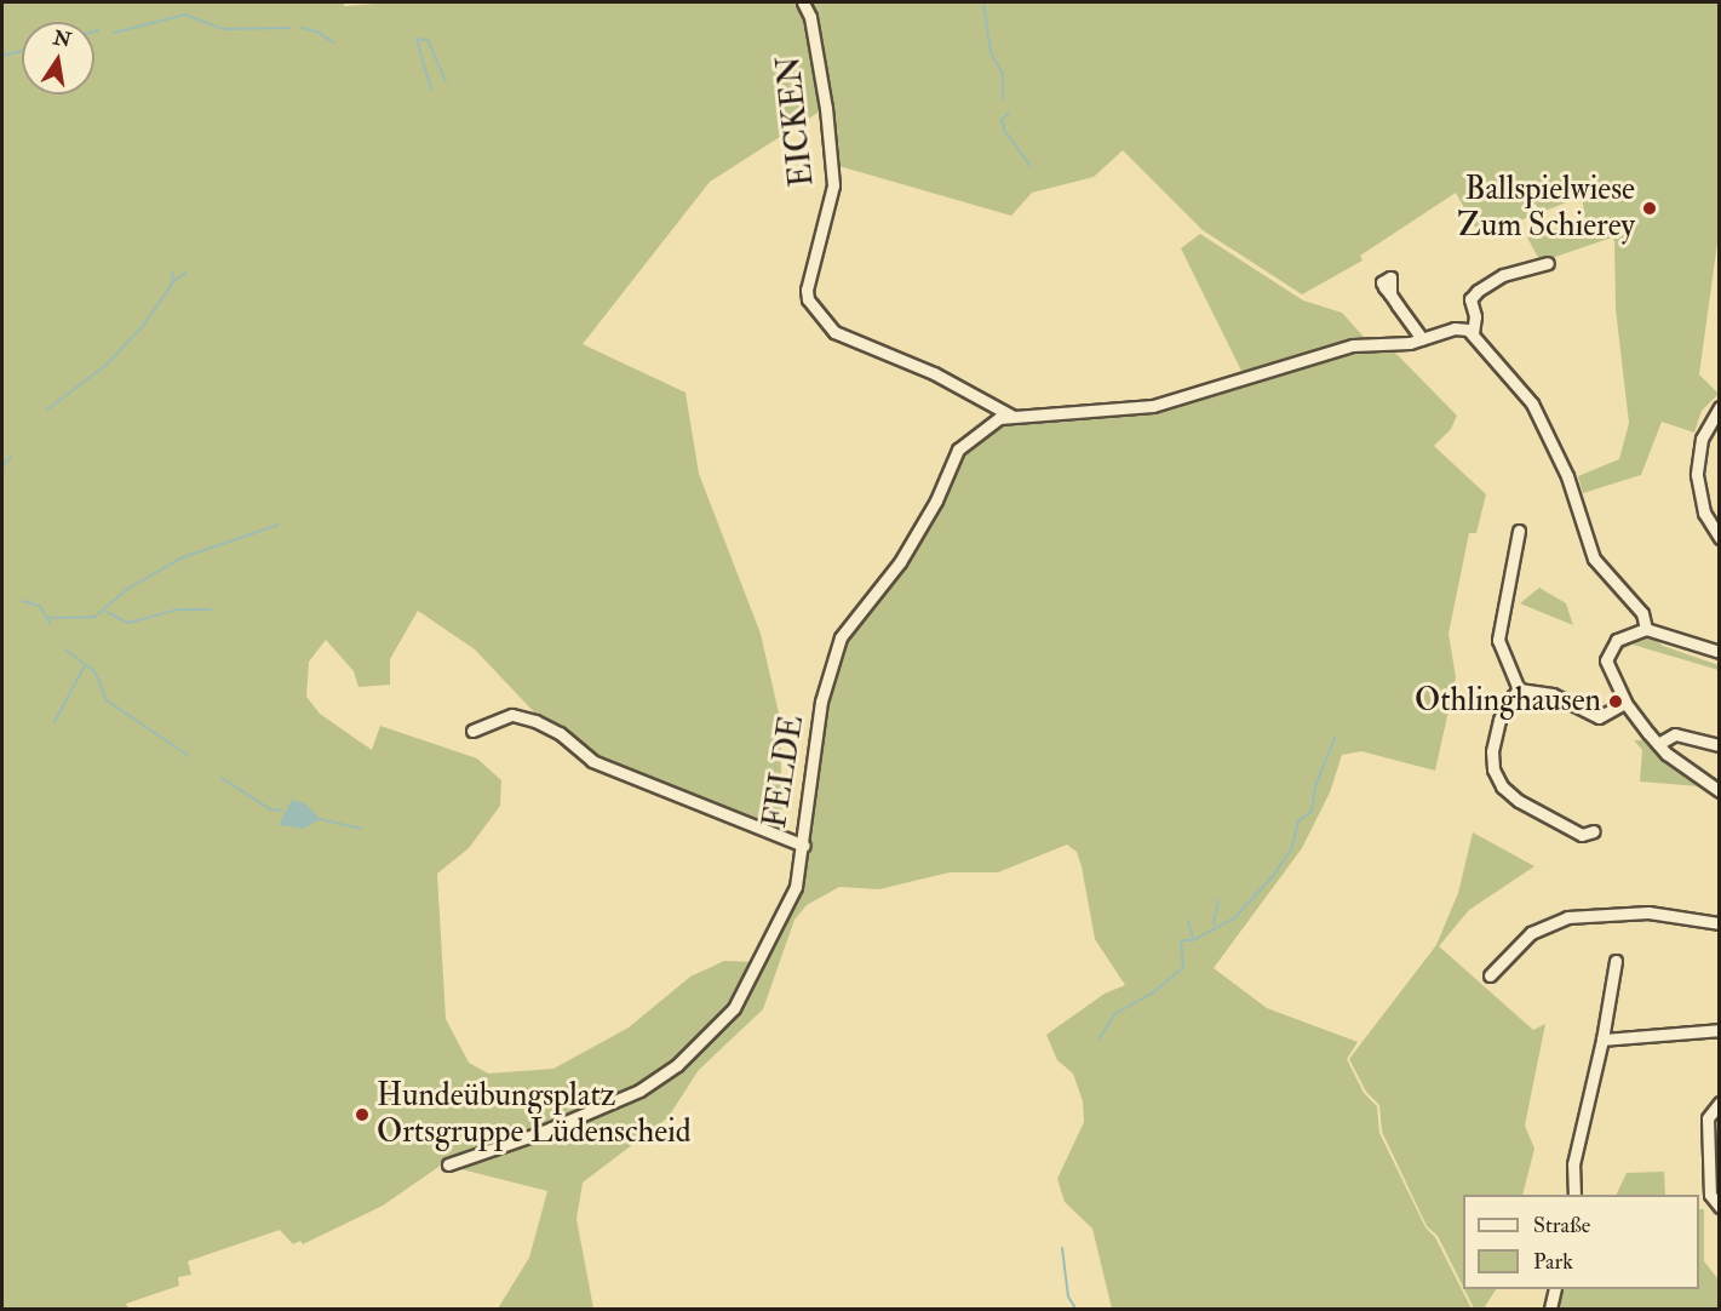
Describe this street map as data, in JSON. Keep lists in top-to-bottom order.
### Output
{
  "streets": {
    "street": ["EICKEN", "FELDE"]
  },
  "crossings": [
    ["EICKEN", "FELDE"]
  ],
  "places": ["Ballspielwiese Zum Schierey", "Othlinghausen", "Hundeübungsplatz Ortsgruppe Lüdenscheid"],
  "legend": ["Straße", "Park"],
  "north": "top"
}
